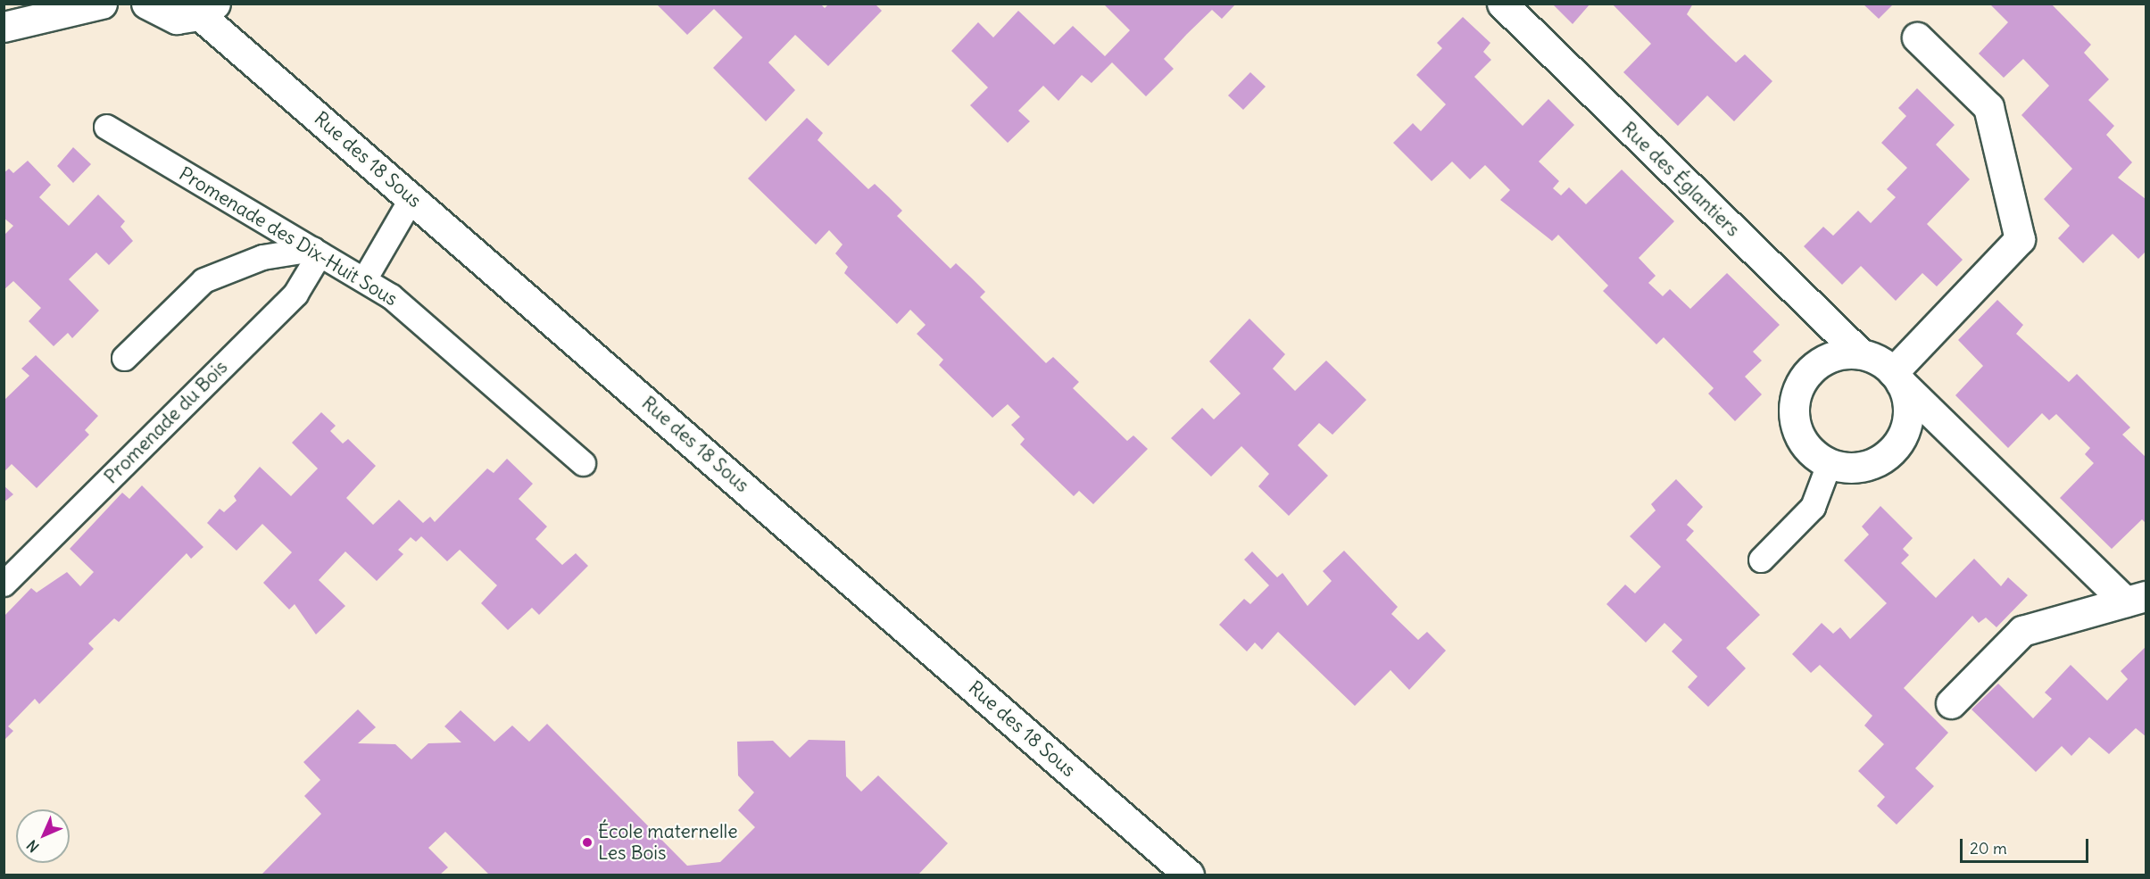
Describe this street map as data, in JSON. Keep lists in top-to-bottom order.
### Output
{
  "streets": {
    "street": ["Rue des 18 Sous", "Rue des Églantiers"],
    "lane": ["Promenade des Dix-Huit Sous", "Promenade du Bois"]
  },
  "crossings": [
    ["Promenade des Dix-Huit Sous", "Promenade du Bois"]
  ],
  "places": ["École maternelle Les Bois"],
  "scale_bar": "20 m",
  "north": "bottom left"
}
